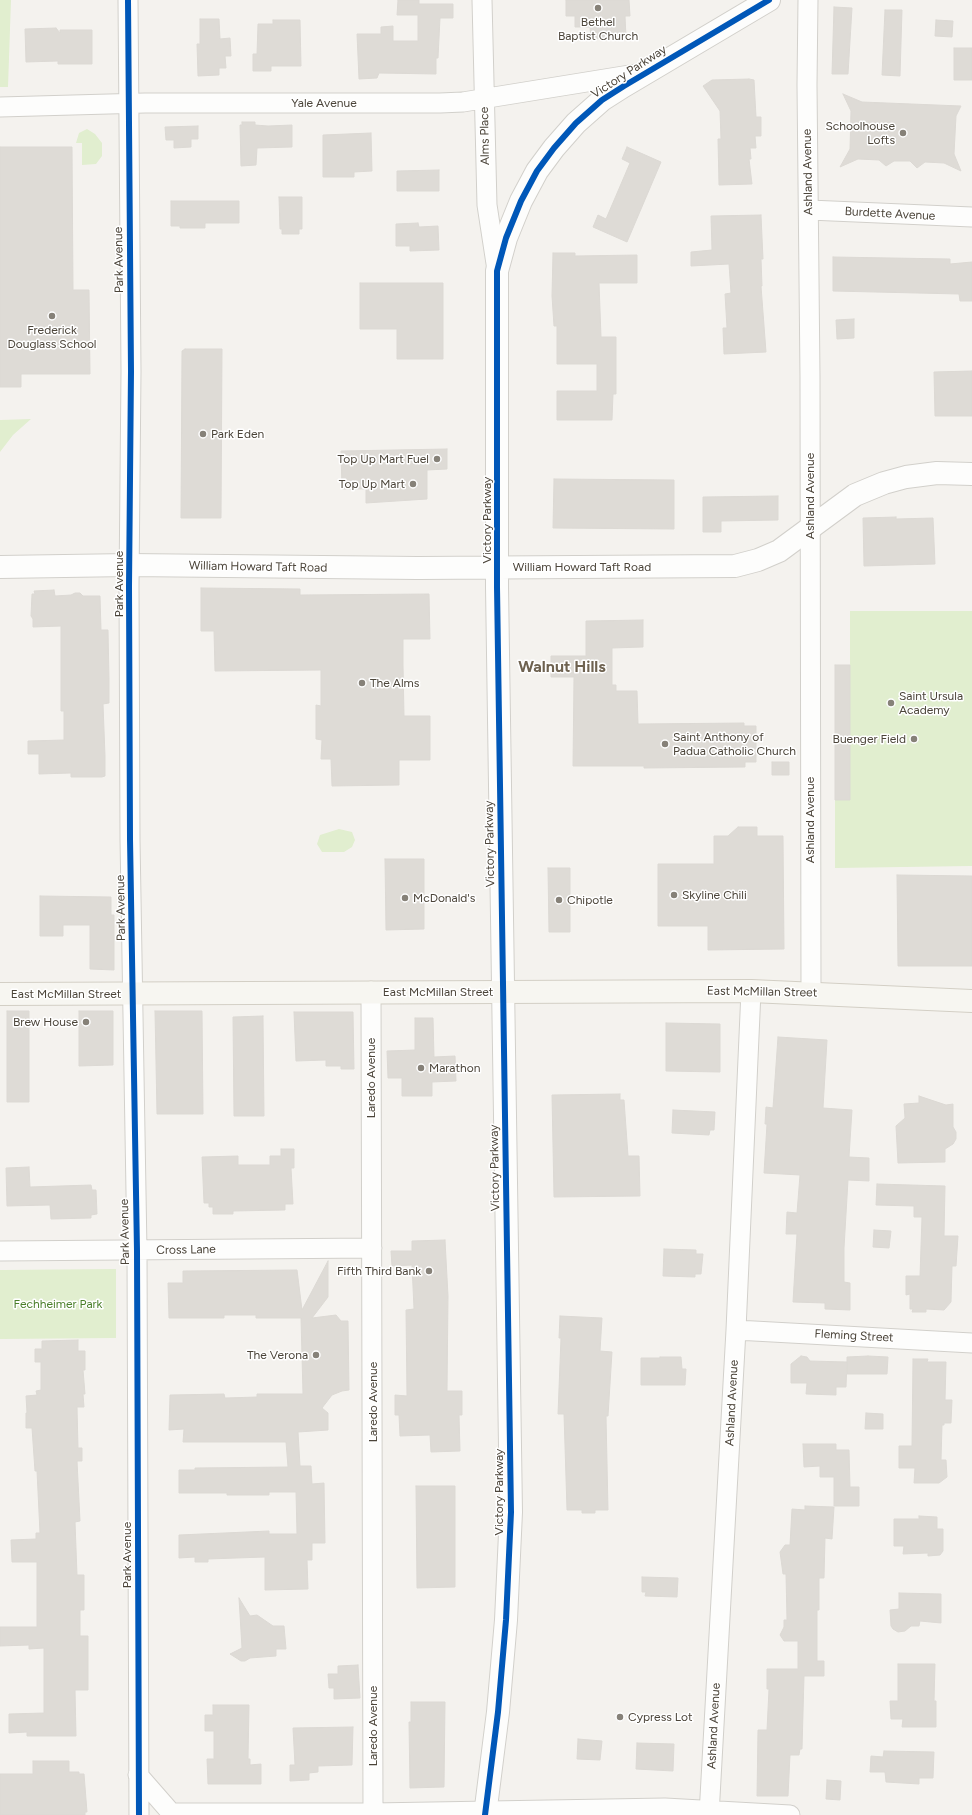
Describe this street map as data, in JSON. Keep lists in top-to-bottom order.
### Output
{
  "streets": {
    "main road": ["East McMillan Street"],
    "street": [
      "Victory Parkway",
      "Yale Avenue",
      "Alms Place",
      "Ashland Avenue",
      "Burdette Avenue",
      "Park Avenue",
      "William Howard Taft Road",
      "Laredo Avenue",
      "Cross Lane",
      "Fleming Street"
    ]
  },
  "crossings": [
    ["Victory Parkway", "Yale Avenue"],
    ["Victory Parkway", "Alms Place"],
    ["Victory Parkway", "William Howard Taft Road"],
    ["Victory Parkway", "East McMillan Street"],
    ["Yale Avenue", "Alms Place"],
    ["Yale Avenue", "Park Avenue"],
    ["Ashland Avenue", "Burdette Avenue"],
    ["Ashland Avenue", "William Howard Taft Road"],
    ["Ashland Avenue", "East McMillan Street"],
    ["Ashland Avenue", "Fleming Street"],
    ["Park Avenue", "William Howard Taft Road"],
    ["Park Avenue", "East McMillan Street"],
    ["Park Avenue", "Cross Lane"],
    ["East McMillan Street", "Laredo Avenue"],
    ["Laredo Avenue", "Cross Lane"]
  ],
  "districts": ["Walnut Hills"],
  "parks": ["Fechheimer Park"],
  "places": [
    "Bethel Baptist Church",
    "Schoolhouse Lofts",
    "Frederick Douglass School",
    "Park Eden",
    "Top Up Mart Fuel",
    "Top Up Mart",
    "The Alms",
    "Saint Ursula Academy",
    "Buenger Field",
    "Saint Anthony of Padua Catholic Church",
    "Skyline Chili",
    "McDonald's",
    "Chipotle",
    "Brew House",
    "Marathon",
    "Fifth Third Bank",
    "The Verona",
    "Cypress Lot"
  ]
}
